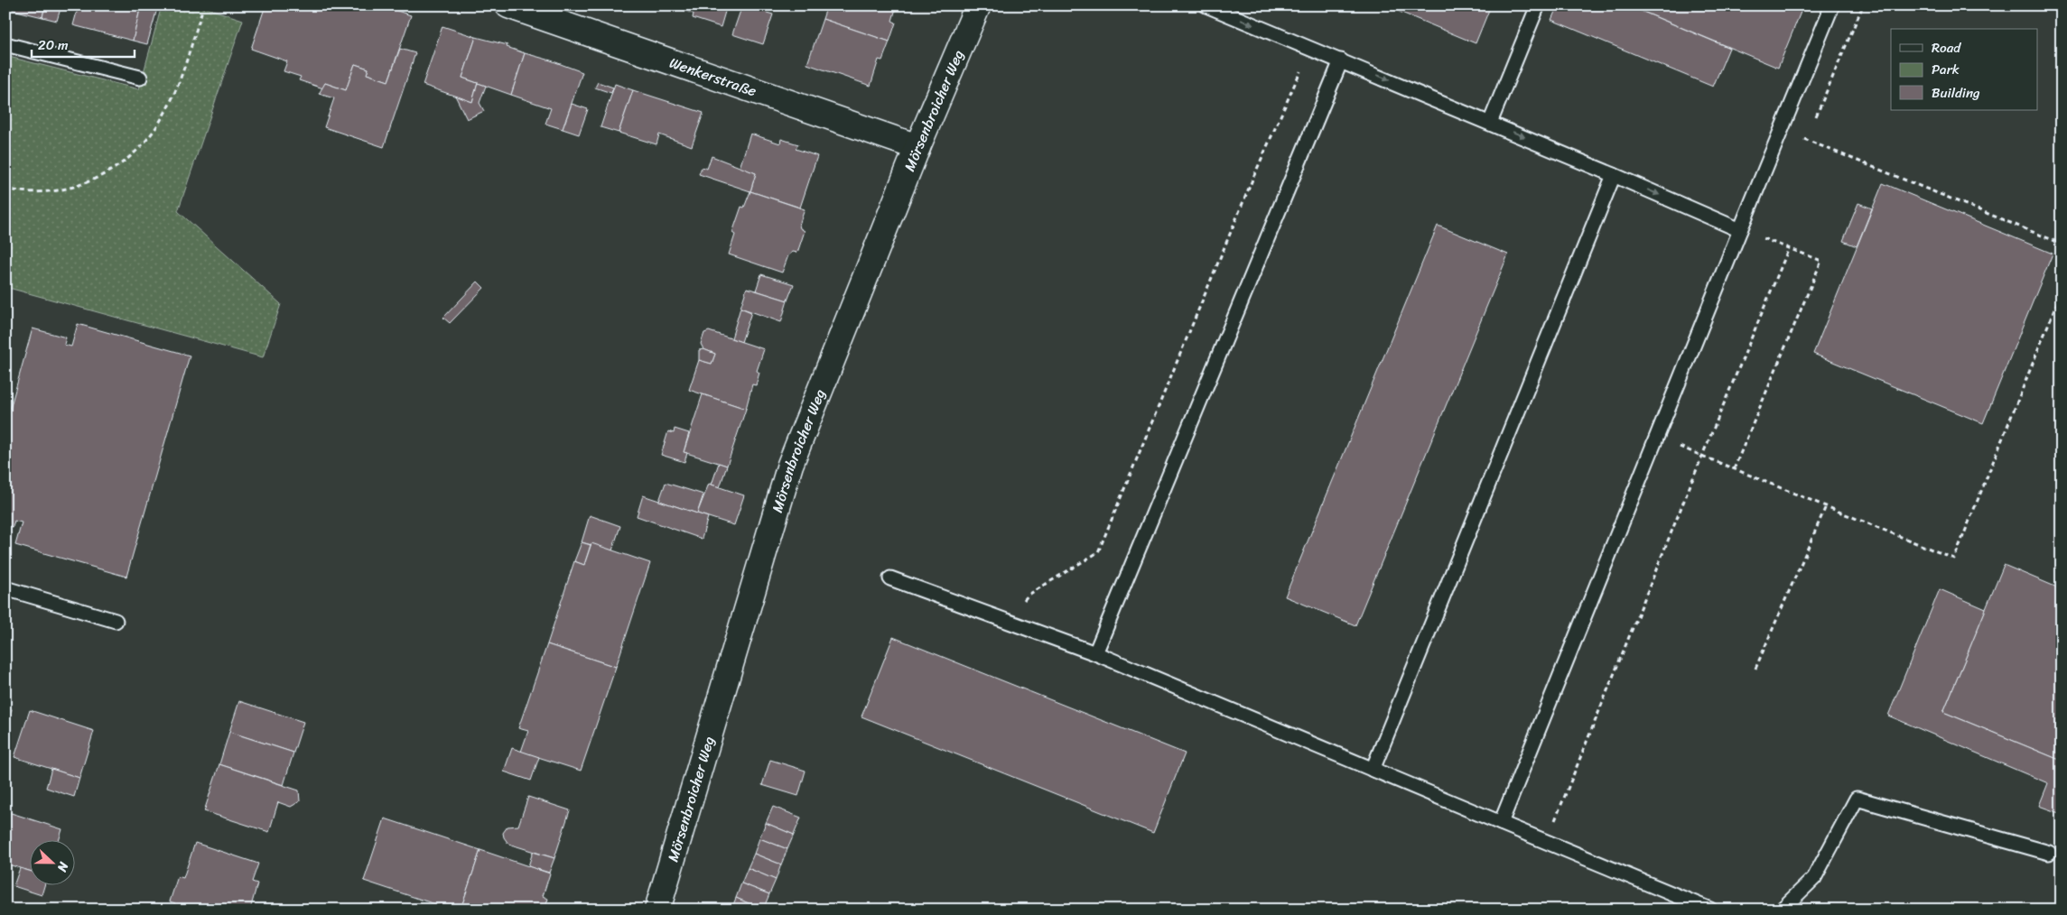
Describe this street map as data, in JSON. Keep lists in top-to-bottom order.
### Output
{
  "streets": {
    "street": ["Wenkerstraße", "Mörsenbroicher Weg"]
  },
  "crossings": [
    ["Wenkerstraße", "Mörsenbroicher Weg"]
  ],
  "legend": ["Road", "Park", "Building"],
  "scale_bar": "20 m",
  "north": "right"
}
